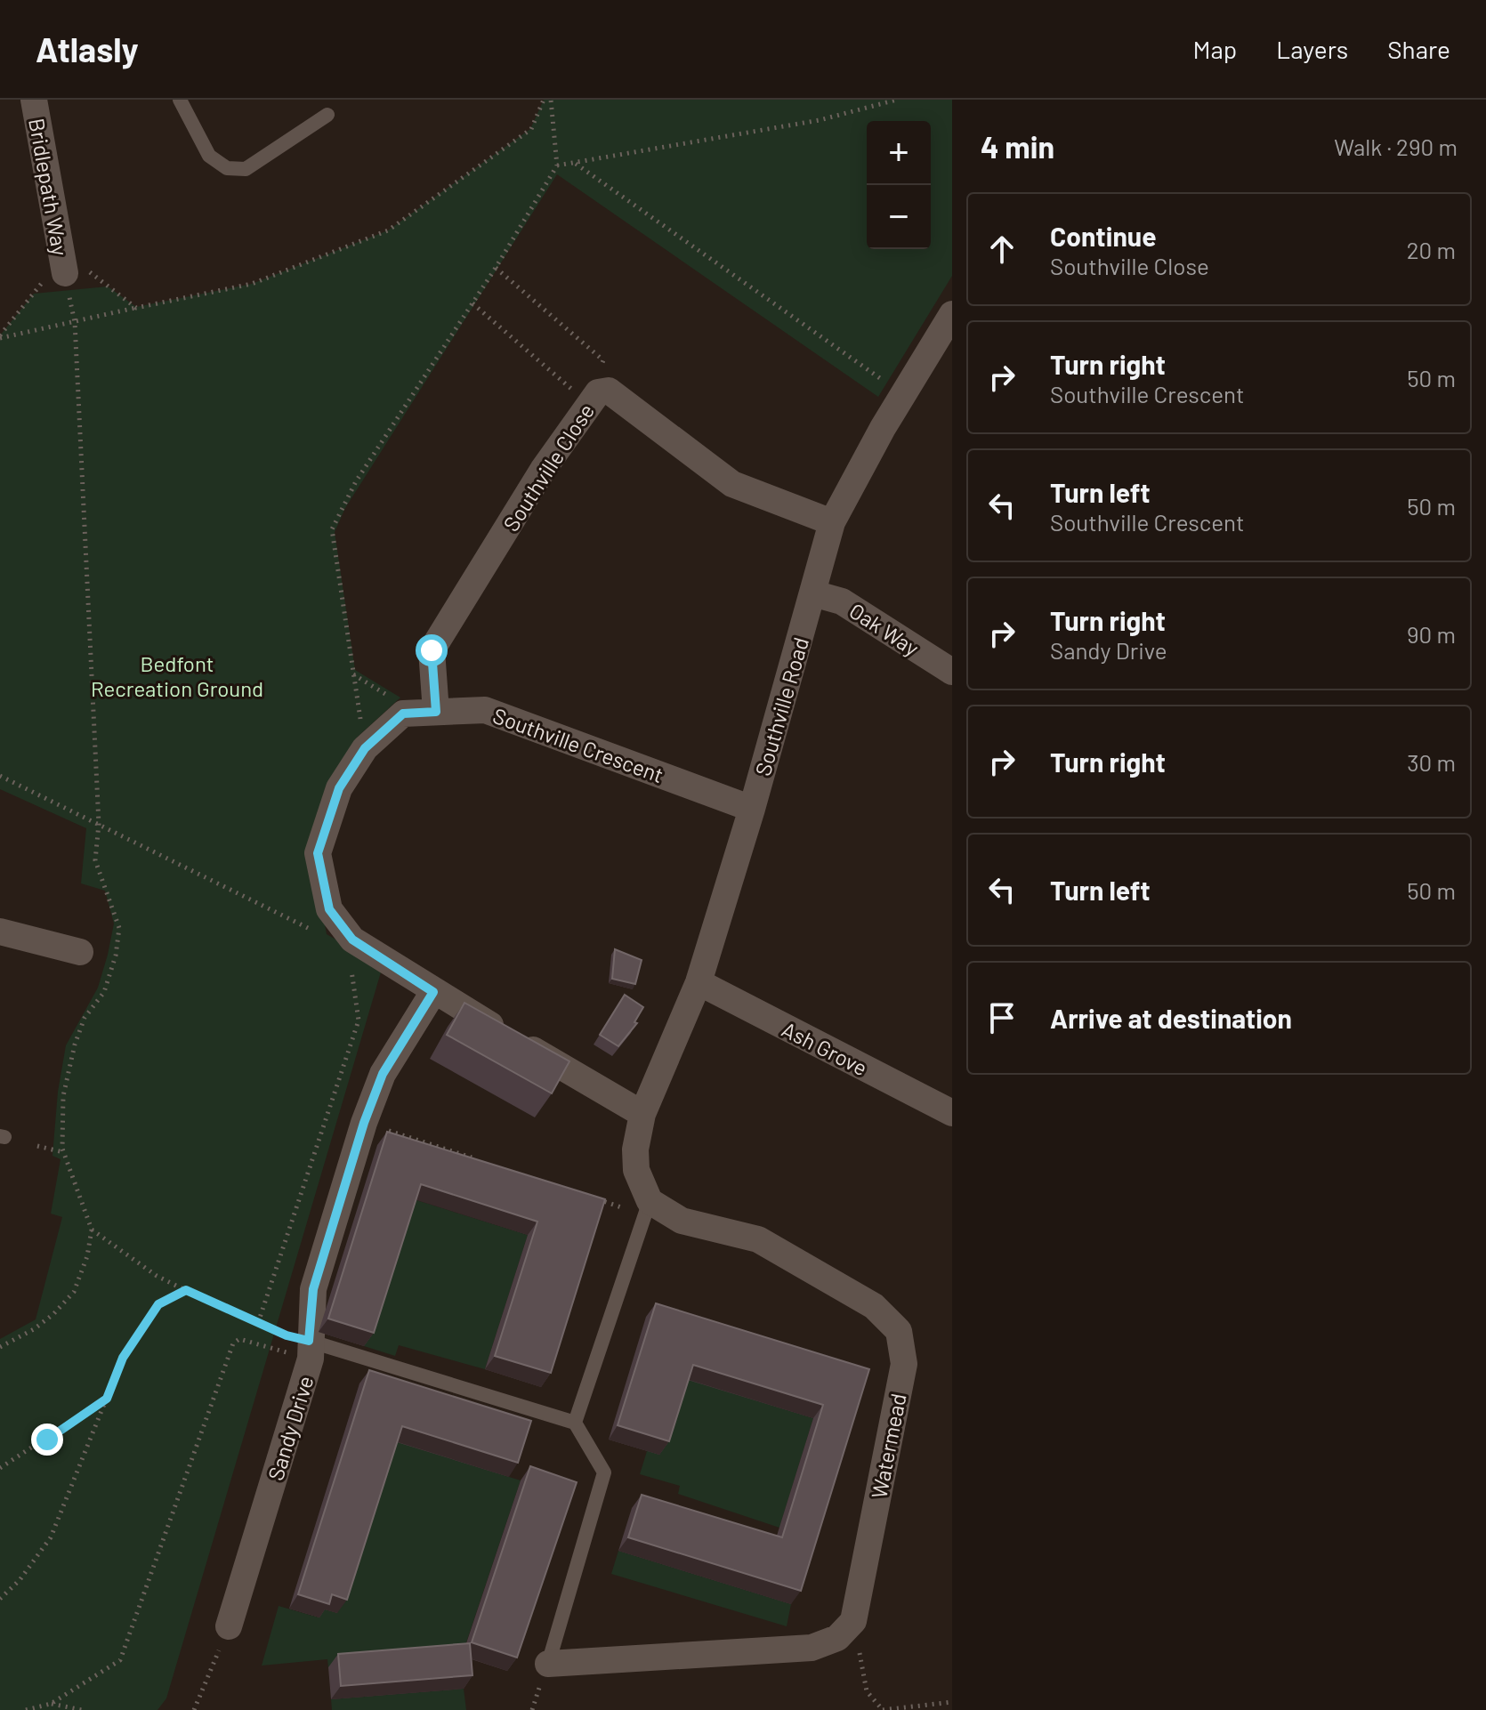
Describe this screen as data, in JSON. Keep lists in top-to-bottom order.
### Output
{
  "streets": {
    "street": [
      "Bridlepath Way",
      "Southville Close",
      "Oak Way",
      "Southville Road",
      "Southville Crescent",
      "Ash Grove",
      "Sandy Drive",
      "Watermead"
    ]
  },
  "crossings": [
    ["Southville Close", "Southville Road"],
    ["Southville Close", "Southville Crescent"],
    ["Oak Way", "Southville Road"],
    ["Southville Road", "Southville Crescent"],
    ["Southville Road", "Ash Grove"]
  ],
  "parks": ["Bedfont Recreation Ground"],
  "page": {
    "header": "Atlasly",
    "nav": ["Map", "Layers", "Share"],
    "heading": ["4 min", "Walk · 290 m"],
    "map_buttons": ["+", "−"],
    "list": [
      ["Continue", "Southville Close", "20 m"],
      ["Turn right", "Southville Crescent", "50 m"],
      ["Turn left", "Southville Crescent", "50 m"],
      ["Turn right", "Sandy Drive", "90 m"],
      ["Turn right", "30 m"],
      ["Turn left", "50 m"],
      "Arrive at destination"
    ]
  }
}
